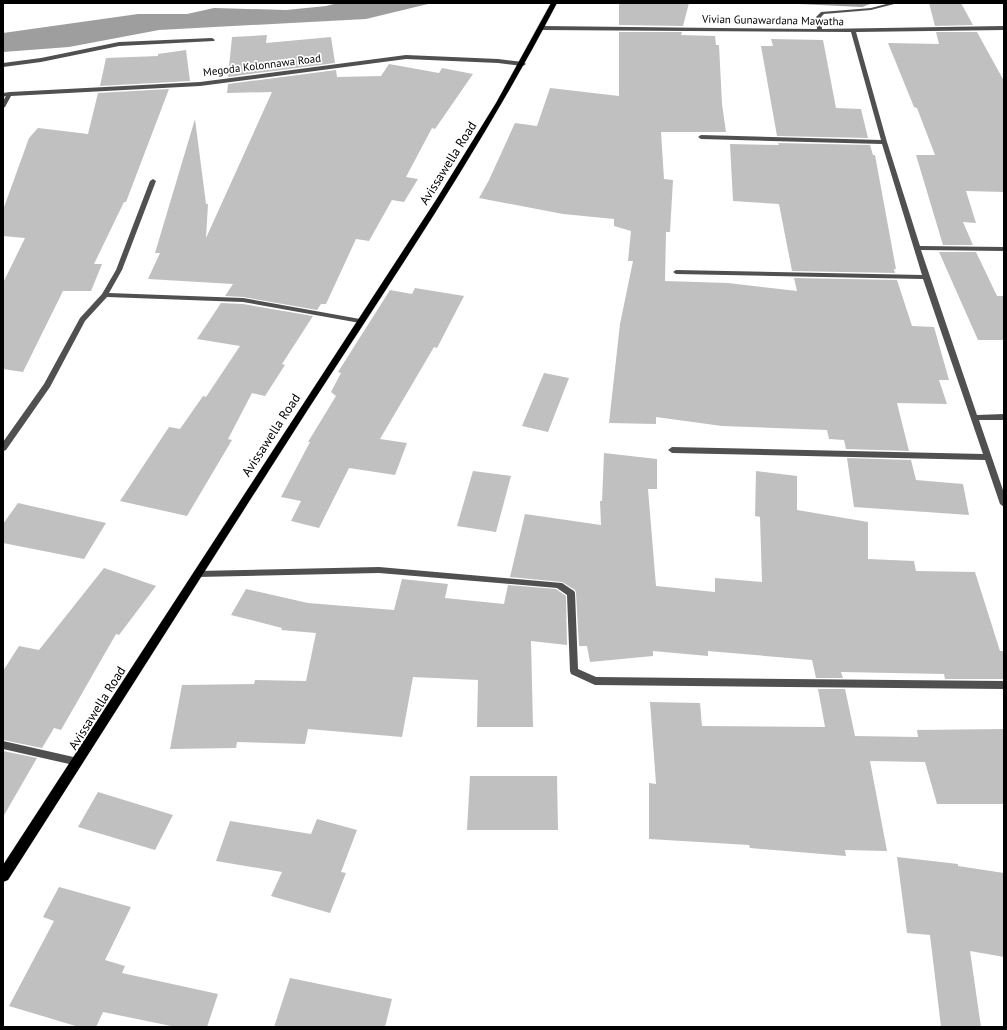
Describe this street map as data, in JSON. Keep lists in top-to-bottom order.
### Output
{
  "streets": {
    "main road": ["Avissawella Road"],
    "street": ["Vivian Gunawardana Mawatha", "Megoda Kolonnawa Road"]
  },
  "crossings": [
    ["Vivian Gunawardana Mawatha", "Avissawella Road"],
    ["Megoda Kolonnawa Road", "Avissawella Road"]
  ]
}
